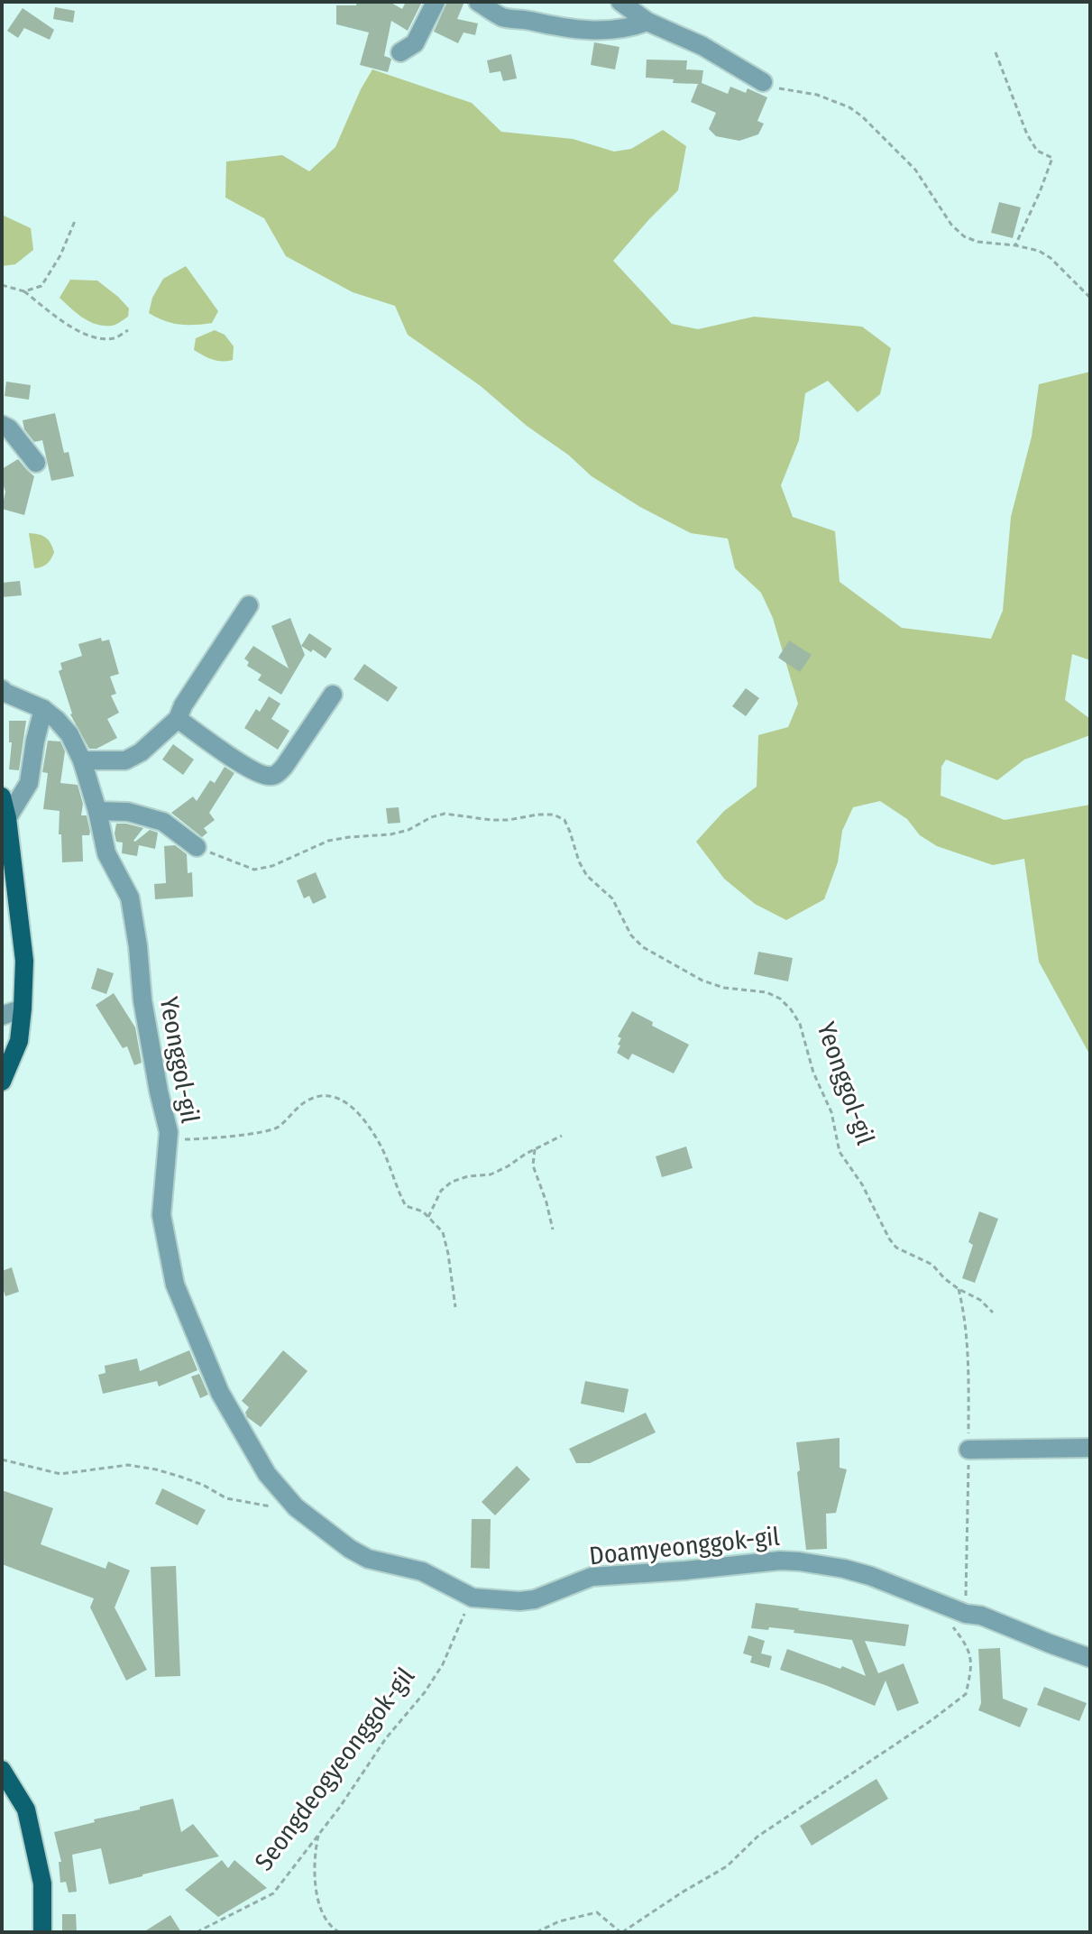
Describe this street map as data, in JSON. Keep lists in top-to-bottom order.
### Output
{
  "streets": {
    "street": ["Yeonggol-gil", "Doamyeonggok-gil"],
    "path": ["Seongdeogyeonggok-gil"]
  },
  "crossings": [
    ["Yeonggol-gil", "Doamyeonggok-gil"],
    ["Doamyeonggok-gil", "Seongdeogyeonggok-gil"]
  ]
}
